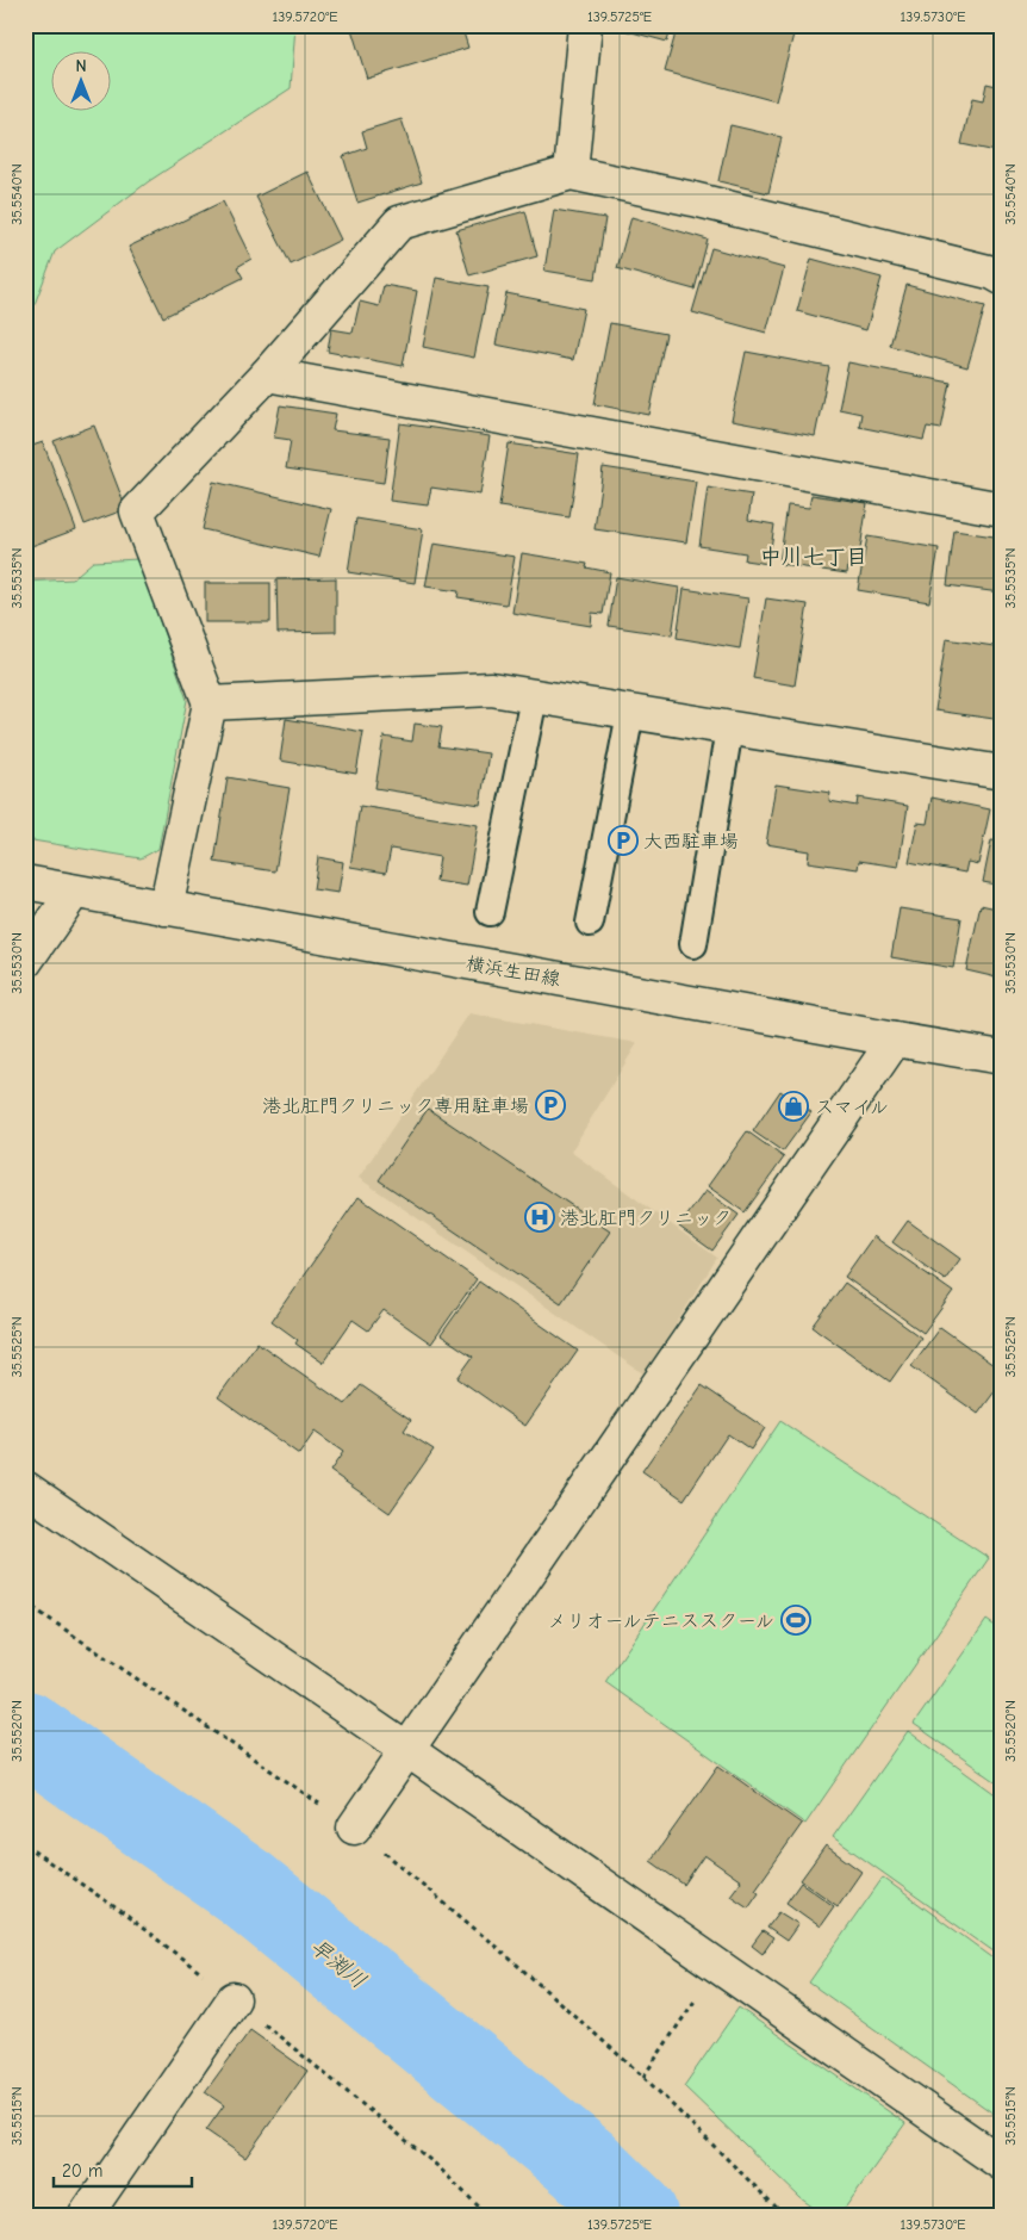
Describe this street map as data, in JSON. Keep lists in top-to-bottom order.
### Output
{
  "streets": {
    "street": ["横浜生田線"]
  },
  "districts": ["中川七丁目"],
  "water": ["早渕川"],
  "places": {
    "parking": ["大西駐車場", "港北肛門クリニック専用駐車場"],
    "shop": ["スマイル"],
    "hospital": ["港北肛門クリニック"],
    "sports": ["メリオールテニススクール"]
  },
  "scale_bar": "20 m",
  "north": "top",
  "coordinates": [
    "139.5720°E",
    "139.5725°E",
    "139.5730°E",
    "35.5540°N",
    "35.5535°N",
    "35.5530°N",
    "35.5525°N",
    "35.5520°N",
    "35.5515°N"
  ]
}
